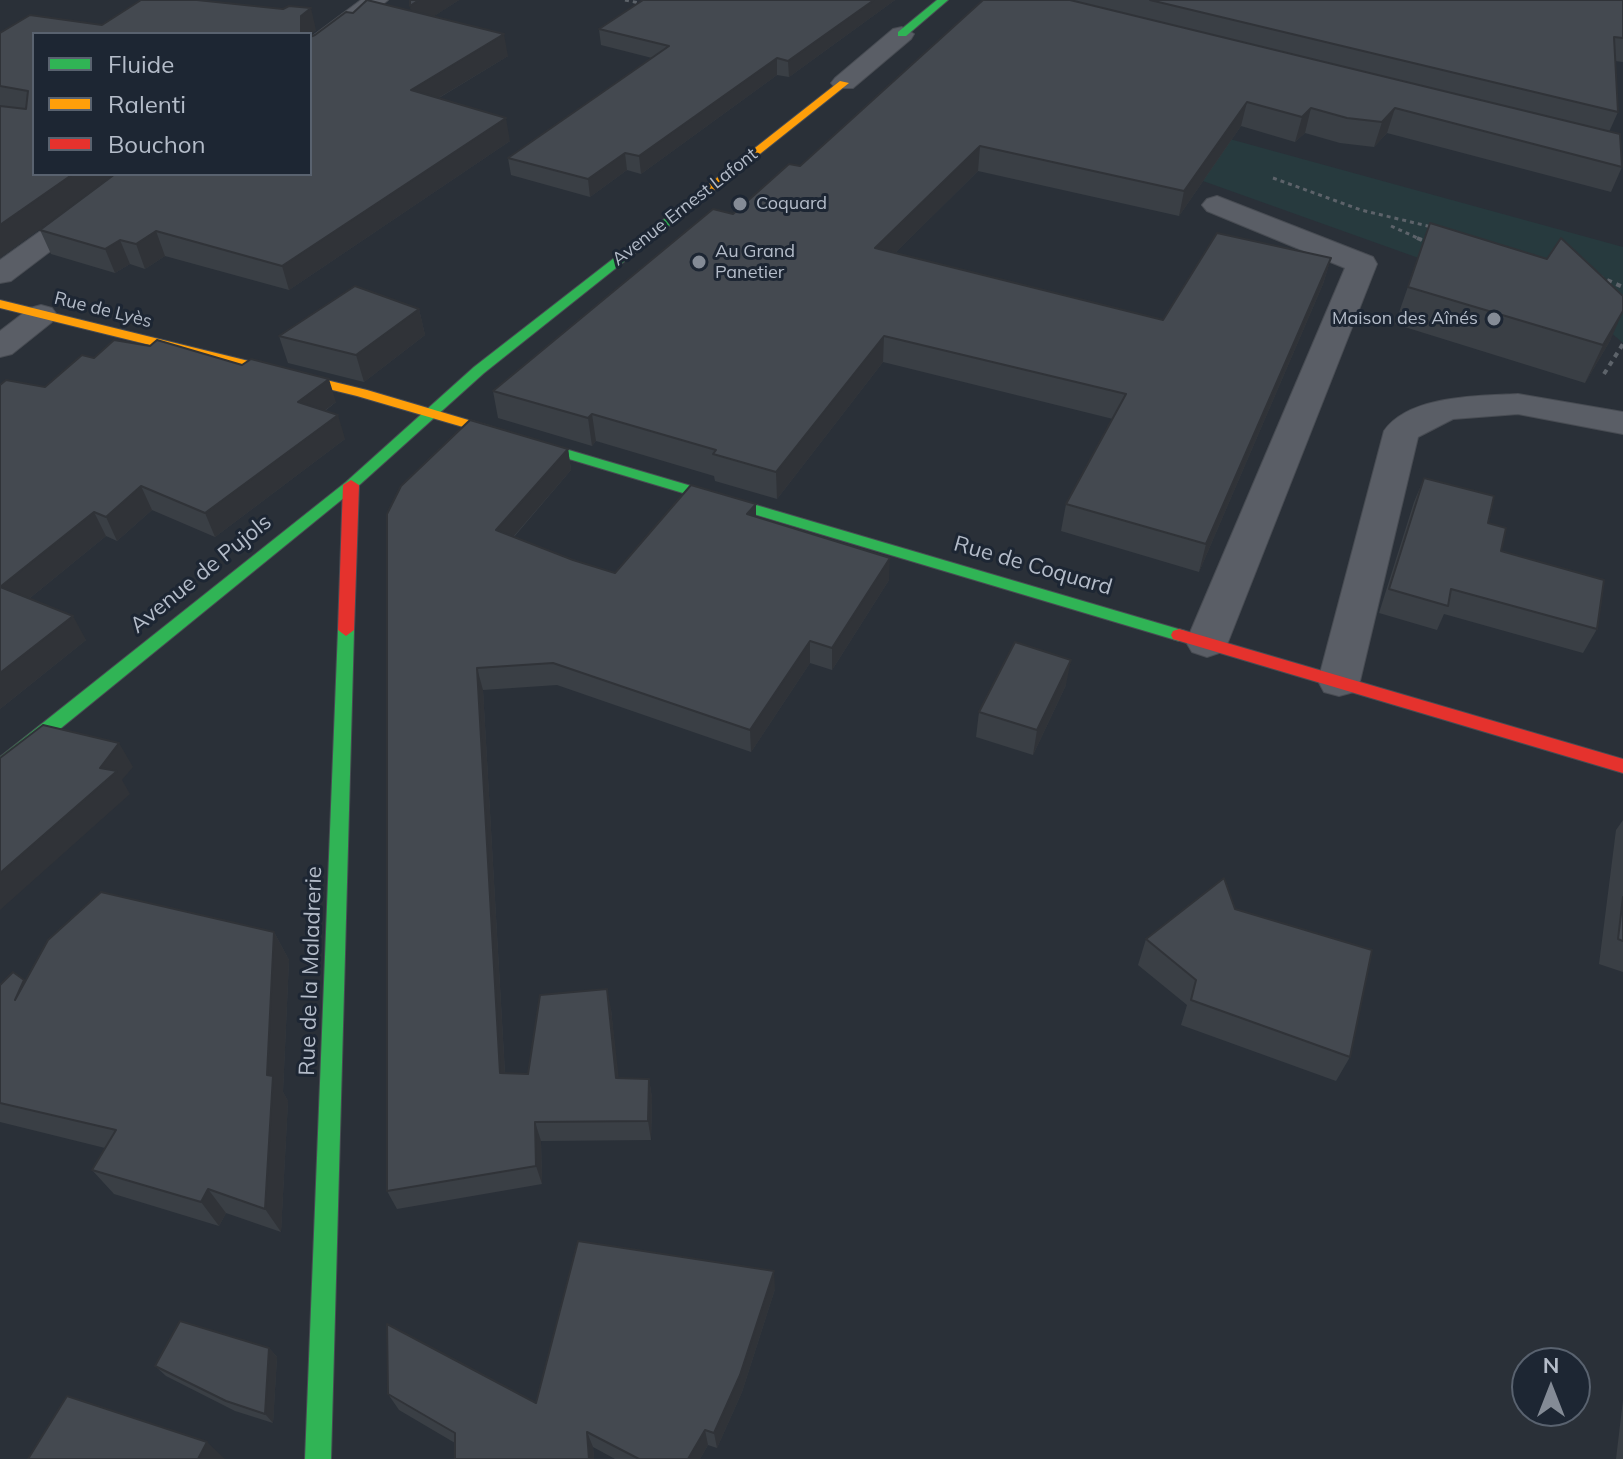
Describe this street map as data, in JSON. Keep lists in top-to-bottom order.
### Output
{
  "streets": {
    "street": [
      "Avenue Ernest Lafont",
      "Rue de Lyès",
      "Rue de Coquard",
      "Avenue de Pujols",
      "Rue de la Maladrerie"
    ]
  },
  "crossings": [
    ["Avenue Ernest Lafont", "Rue de Lyès"],
    ["Avenue Ernest Lafont", "Rue de Coquard"],
    ["Avenue Ernest Lafont", "Avenue de Pujols"],
    ["Rue de Lyès", "Rue de Coquard"],
    ["Rue de Lyès", "Avenue de Pujols"],
    ["Rue de Coquard", "Avenue de Pujols"],
    ["Avenue de Pujols", "Rue de la Maladrerie"]
  ],
  "places": ["Coquard", "Au Grand Panetier", "Maison des Aînés"],
  "legend": ["Fluide", "Ralenti", "Bouchon"],
  "north": "top"
}
